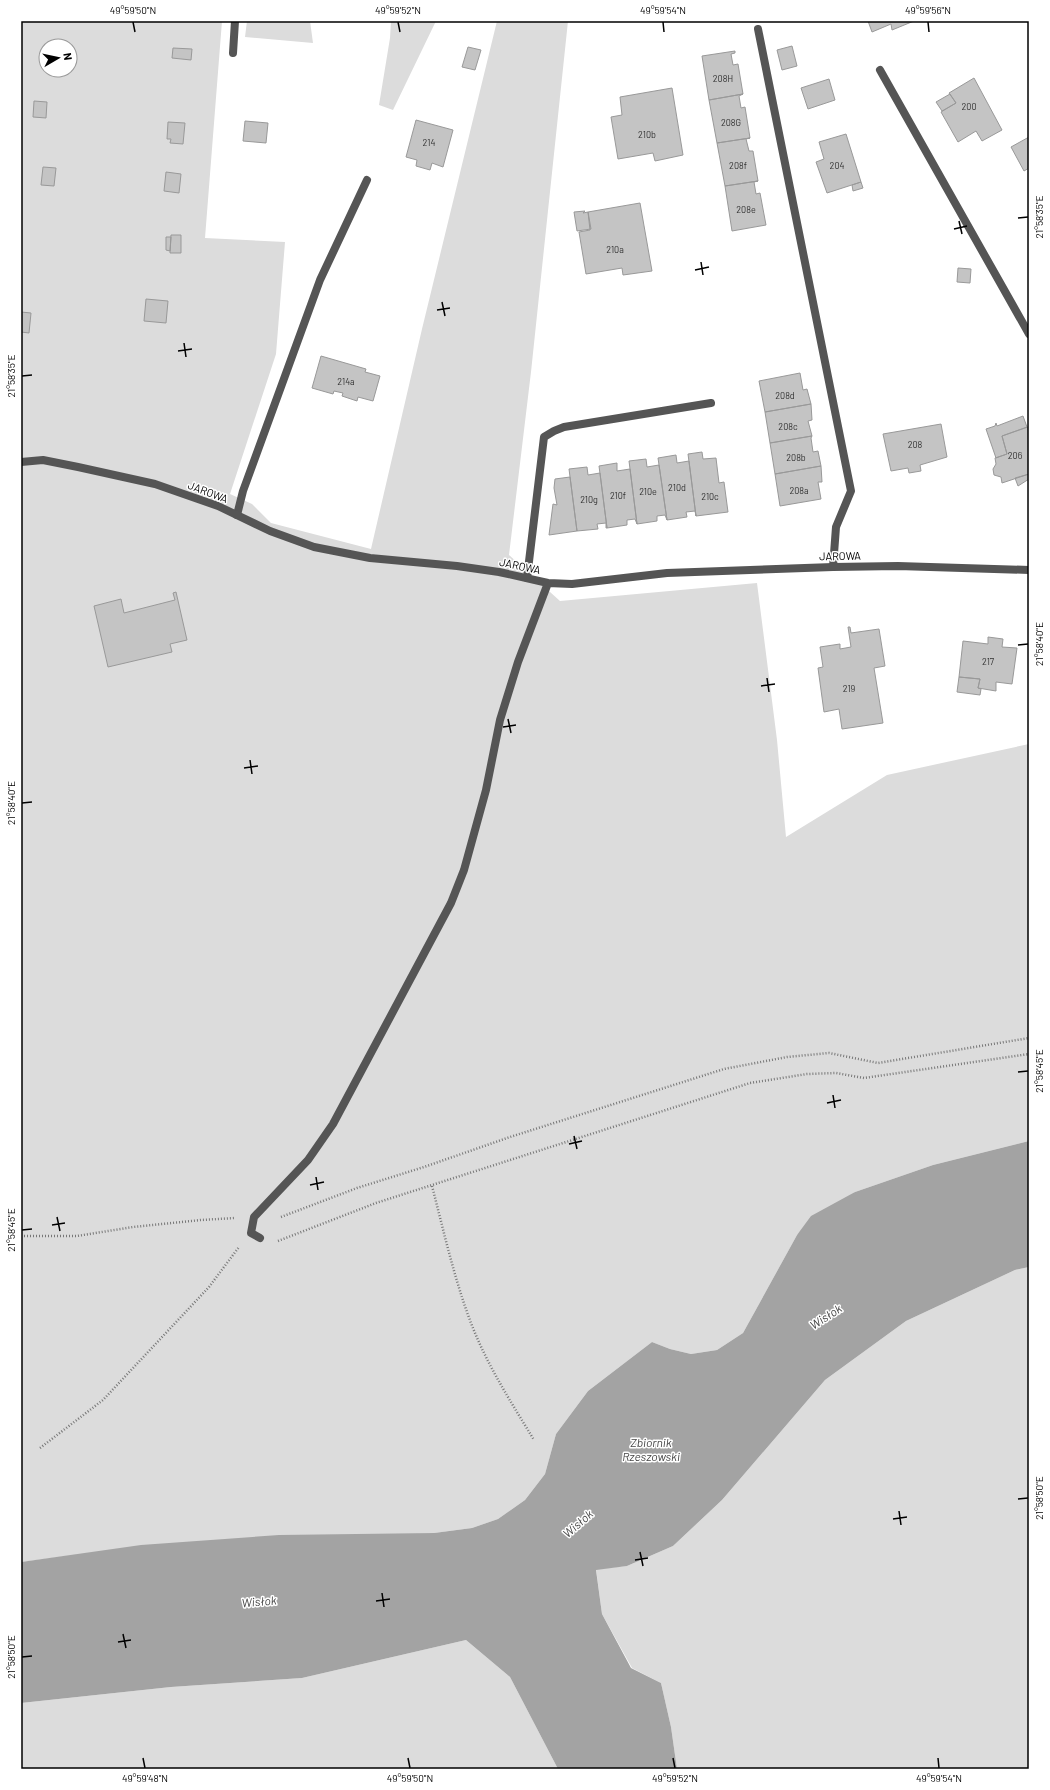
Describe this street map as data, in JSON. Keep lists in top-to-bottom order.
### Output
{
  "streets": {
    "street": ["JAROWA"]
  },
  "water": ["Wisłok", "Zbiornik Rzeszowski"],
  "house_numbers": [
    "208H",
    "200",
    "208G",
    "210b",
    "214",
    "208f",
    "204",
    "208e",
    "210a",
    "214a",
    "208d",
    "208c",
    "208",
    "206",
    "208b",
    "210d",
    "208a",
    "210e",
    "210f",
    "210c",
    "210g",
    "217",
    "219"
  ],
  "north": "right",
  "coordinates": [
    "49°59'50\"N",
    "49°59'52\"N",
    "49°59'54\"N",
    "49°59'56\"N",
    "21°58'35\"E",
    "21°58'40\"E",
    "21°58'45\"E",
    "21°58'50\"E",
    "49°59'48\"N"
  ]
}
